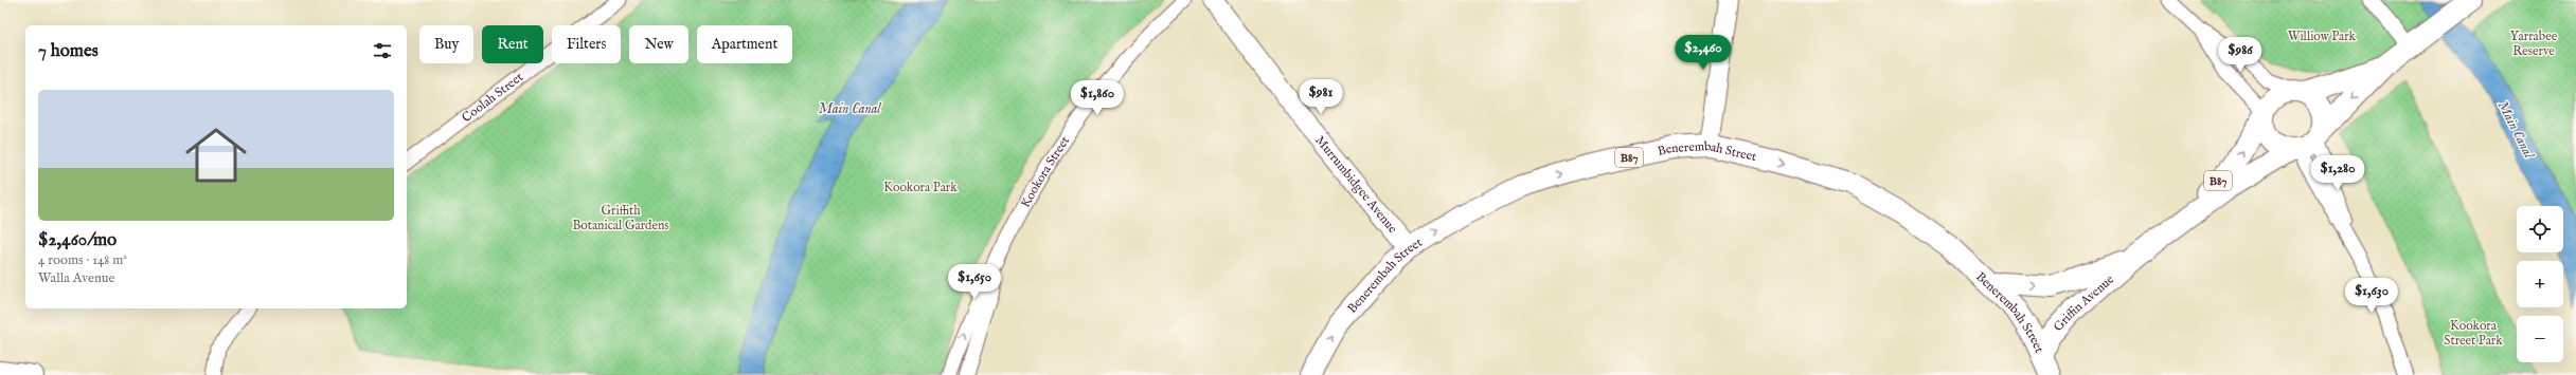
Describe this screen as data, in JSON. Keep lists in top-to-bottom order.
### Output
{
  "streets": {
    "main road": ["Benerembah Street", "B87", "Griffin Avenue"],
    "street": ["Coolah Street", "Kookora Street", "Murrumbidgee Avenue"]
  },
  "crossings": [
    ["Benerembah Street", "Murrumbidgee Avenue"],
    ["Benerembah Street", "Griffin Avenue"],
    ["B87", "Griffin Avenue"]
  ],
  "one_way": ["Benerembah Street"],
  "water": ["Main Canal"],
  "parks": [
    "Williow Park",
    "Yarrabee Reserve",
    "Kookora Park",
    "Griffith Botanical Gardens",
    "Kookora Street Park"
  ],
  "page": {
    "chip": [
      "Buy",
      "Rent",
      "Filters",
      "New",
      "Apartment"
    ],
    "heading": "7 homes",
    "price": [
      "$2,460",
      "$986",
      "$981",
      "$1,860",
      "$1,280",
      "$1,650",
      "$1,630"
    ],
    "list": [
      {
        "name": "$2,460/mo",
        "note": "4 rooms · 148 m² · Walla Avenue"
      }
    ],
    "map_buttons": ["+", "−"]
  }
}
